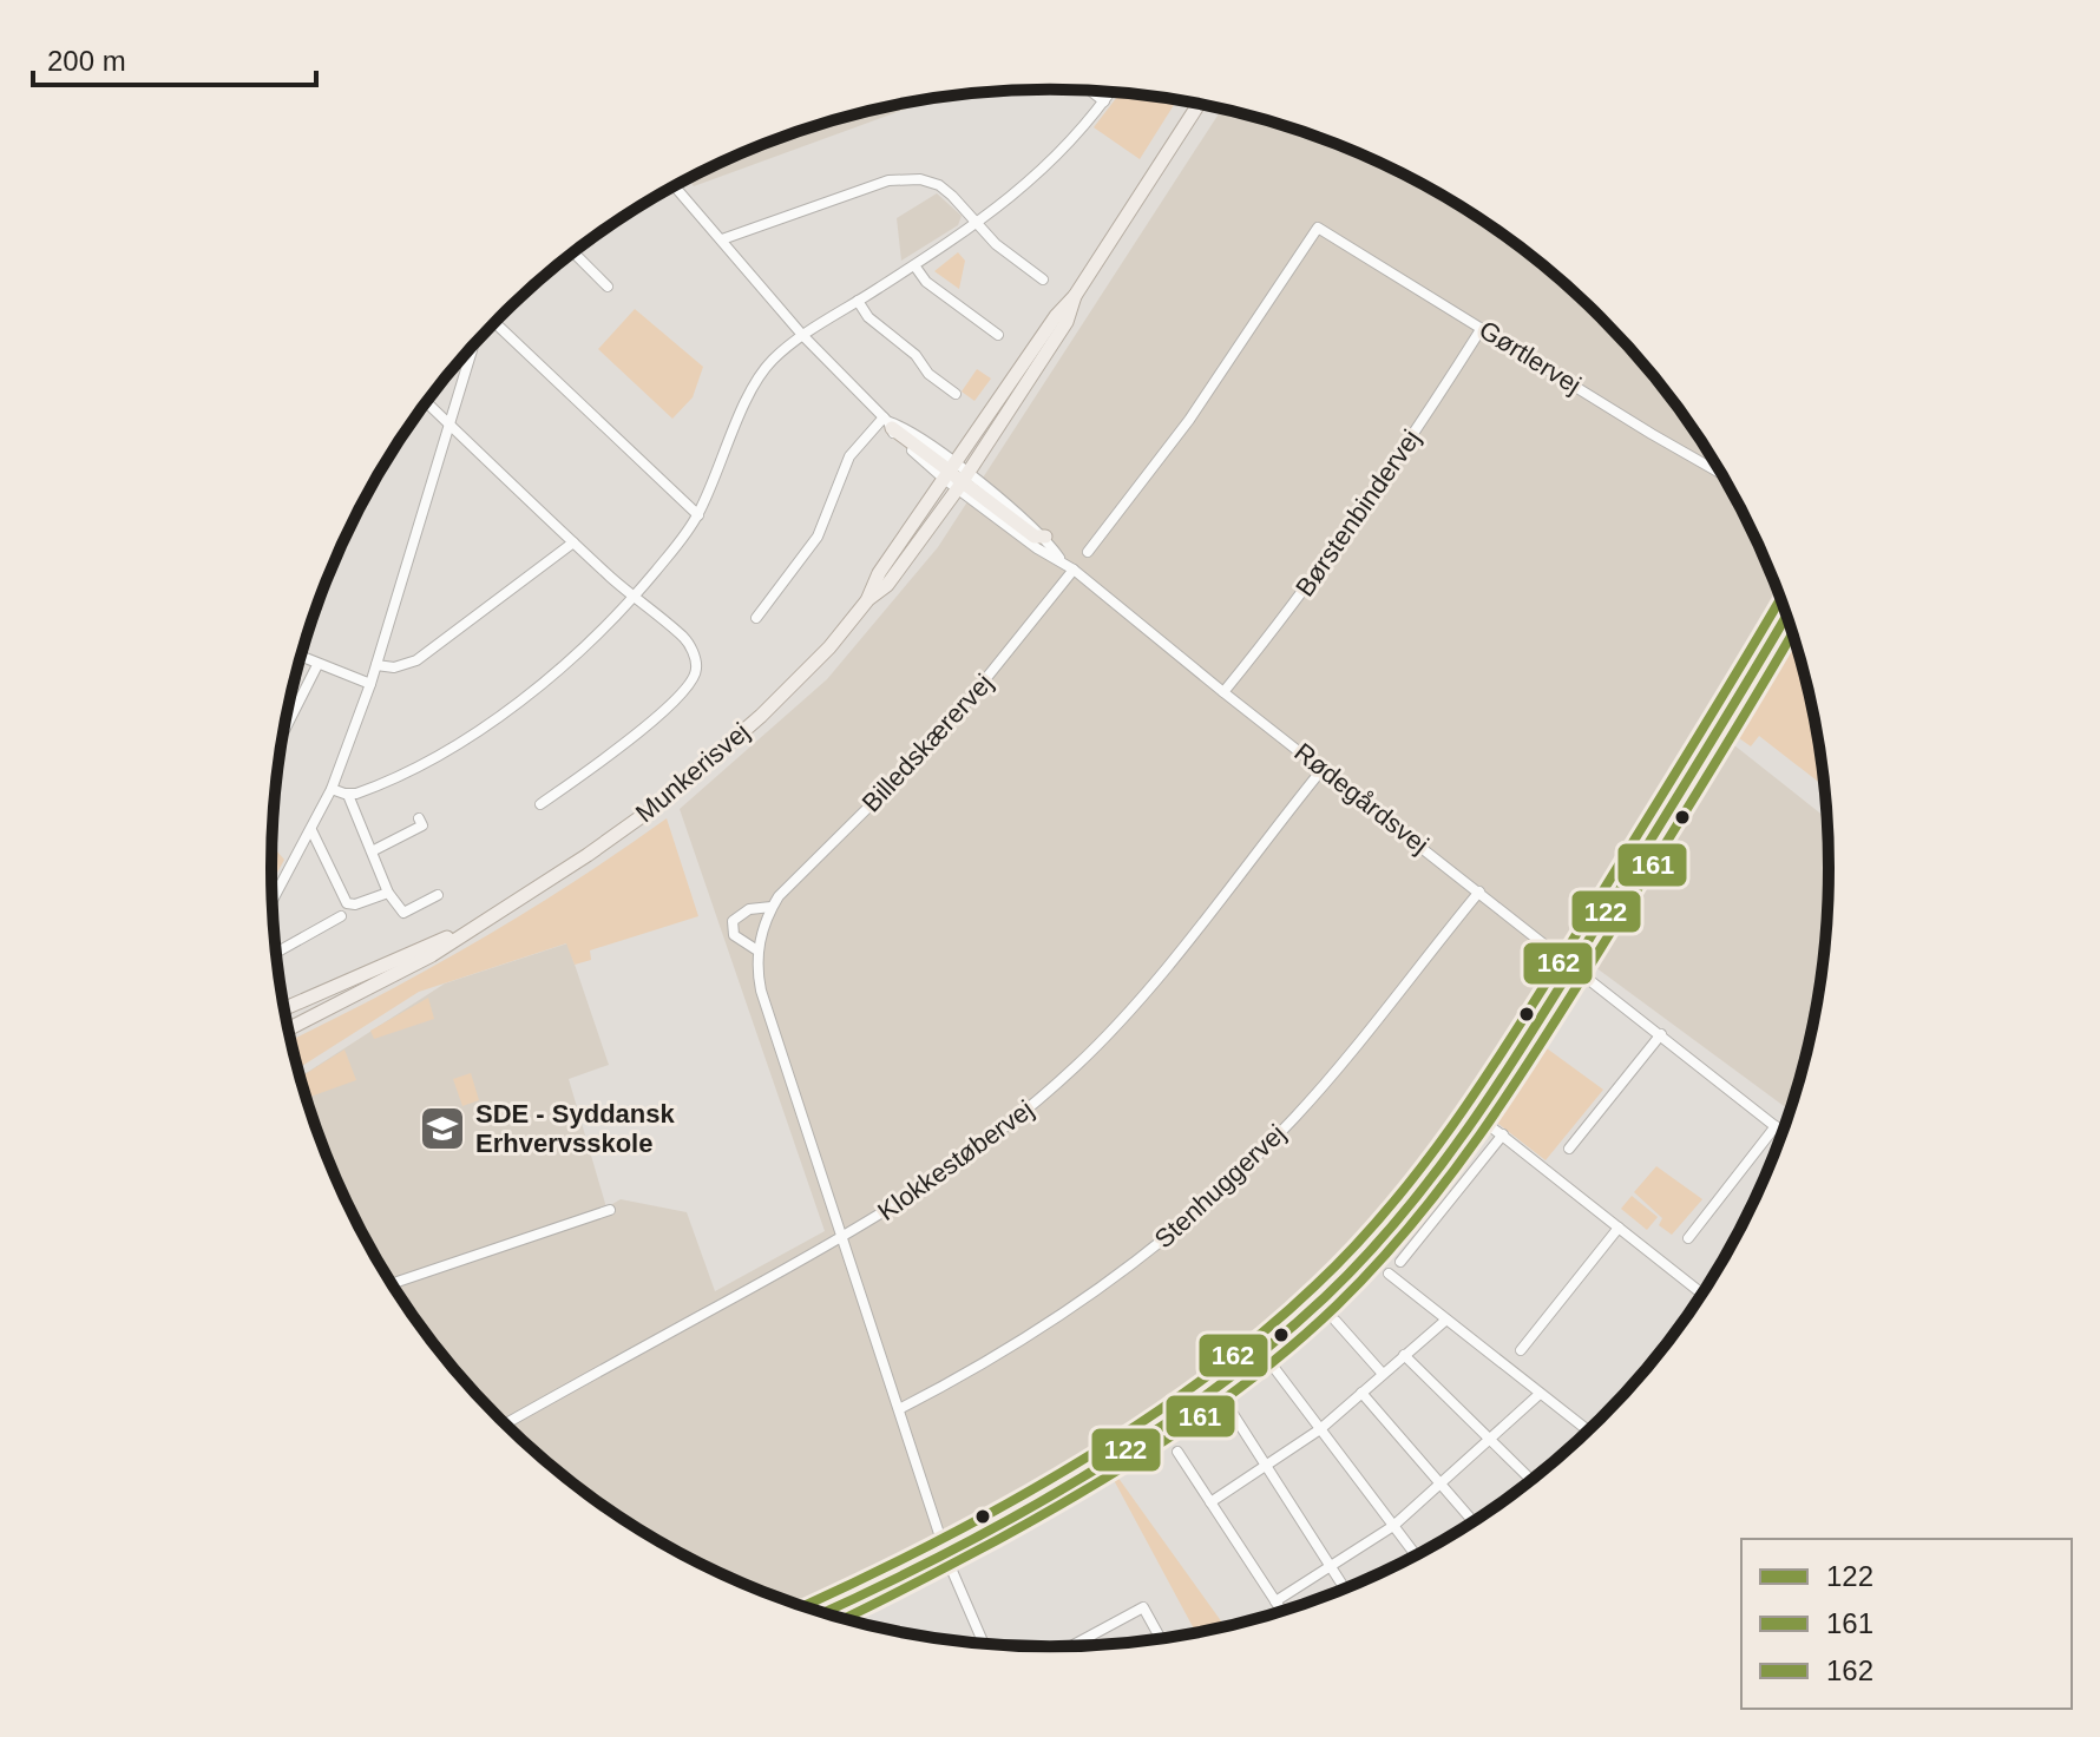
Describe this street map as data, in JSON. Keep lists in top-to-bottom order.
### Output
{
  "streets": {
    "main road": ["Munkerisvej"],
    "street": [
      "Gørtlervej",
      "Børstenbindervej",
      "Billedskærervej",
      "Rødegårdsvej",
      "Klokkestøbervej",
      "Stenhuggervej"
    ]
  },
  "crossings": [
    ["Gørtlervej", "Børstenbindervej"],
    ["Børstenbindervej", "Rødegårdsvej"],
    ["Billedskærervej", "Rødegårdsvej"],
    ["Billedskærervej", "Klokkestøbervej"],
    ["Billedskærervej", "Stenhuggervej"],
    ["Munkerisvej", "Rødegårdsvej"],
    ["Rødegårdsvej", "Klokkestøbervej"],
    ["Rødegårdsvej", "Stenhuggervej"]
  ],
  "places": {
    "school or university": ["SDE - Syddansk Erhvervsskole"]
  },
  "lines": ["transit line 162", "transit line 122", "transit line 161"],
  "legend": ["122", "161", "162"],
  "scale_bar": "200 m"
}
